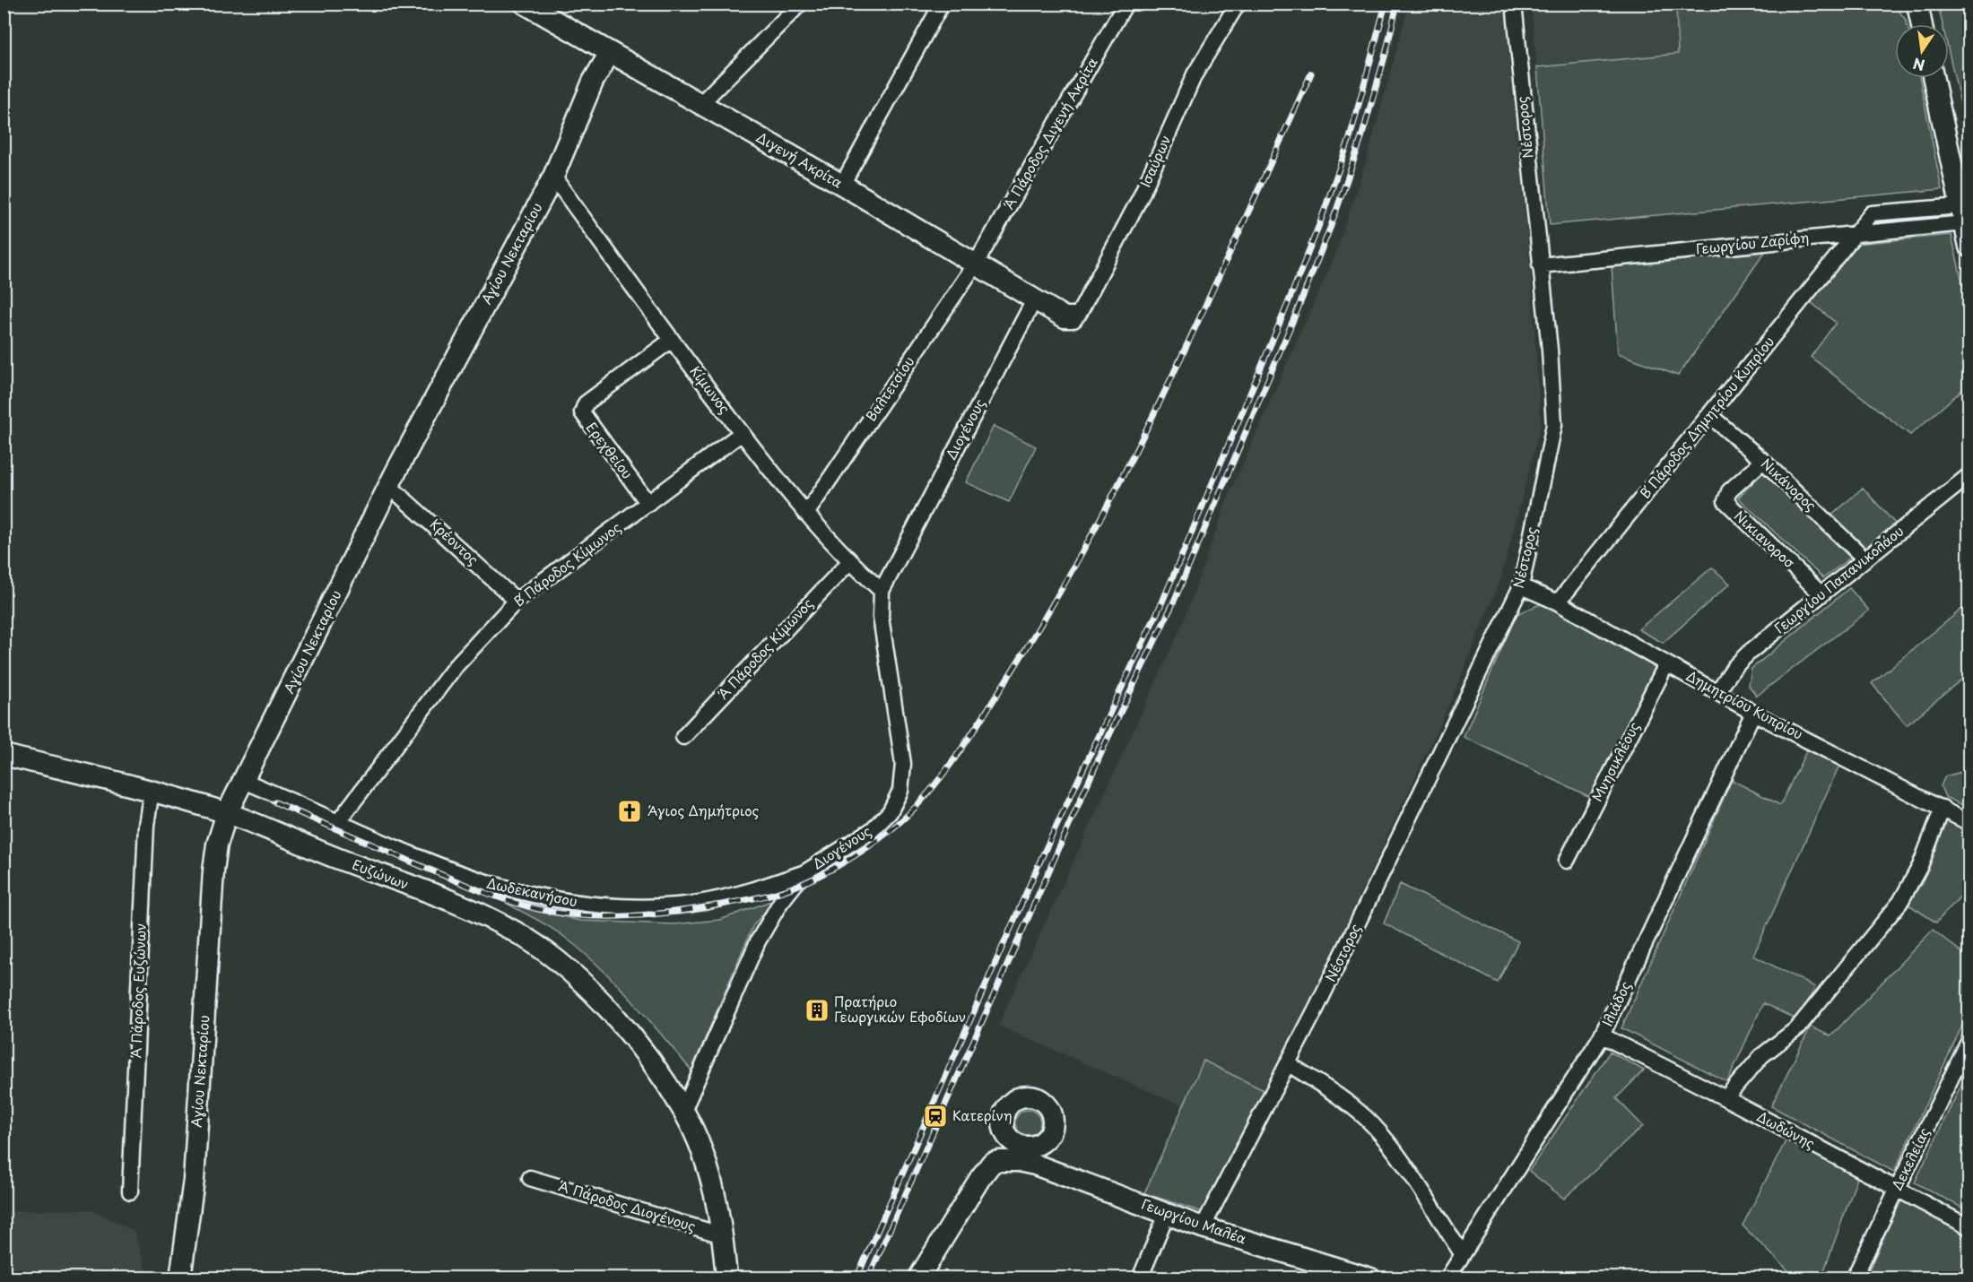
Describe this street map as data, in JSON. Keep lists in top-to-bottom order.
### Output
{
  "streets": {
    "street": [
      "Νέστορος",
      "Α΄ Πάροδος Διγενή Ακρίτα",
      "Διγενή Ακρίτα",
      "Ισαύρων",
      "Γεωργίου Ζαρίφη",
      "Αγίου Νεκταρίου",
      "Βαλτετσίου",
      "Κίμωνος",
      "Β΄ Πάροδος Δημητρίου Κυπρίου",
      "Διογένους",
      "Ερεχθείου",
      "Νικάνορος",
      "Νικιανοροσ",
      "Κρέοντος",
      "Β΄ Πάροδος Κίμωνος",
      "Γεωργίου Παπανικολάου",
      "Α΄ Πάροδος Κίμωνος",
      "Δημητρίου Κυπρίου",
      "Μνησικλέους",
      "Ευζώνων",
      "Δωδεκανήσου",
      "Α΄ Πάροδος Ευζώνων",
      "Ιλιάδος",
      "Δωδώνης",
      "Δεκελείας",
      "Α΄ Πάροδος Διογένους",
      "Γεωργίου Μαλέα"
    ]
  },
  "crossings": [
    ["Νέστορος", "Γεωργίου Ζαρίφη"],
    ["Νέστορος", "Δημητρίου Κυπρίου"],
    ["Νέστορος", "Γεωργίου Μαλέα"],
    ["Α΄ Πάροδος Διγενή Ακρίτα", "Διγενή Ακρίτα"],
    ["Α΄ Πάροδος Διγενή Ακρίτα", "Βαλτετσίου"],
    ["Διγενή Ακρίτα", "Ισαύρων"],
    ["Διγενή Ακρίτα", "Αγίου Νεκταρίου"],
    ["Διγενή Ακρίτα", "Βαλτετσίου"],
    ["Διγενή Ακρίτα", "Διογένους"],
    ["Γεωργίου Ζαρίφη", "Β΄ Πάροδος Δημητρίου Κυπρίου"],
    ["Αγίου Νεκταρίου", "Κίμωνος"],
    ["Αγίου Νεκταρίου", "Κρέοντος"],
    ["Αγίου Νεκταρίου", "Ευζώνων"],
    ["Αγίου Νεκταρίου", "Δωδεκανήσου"],
    ["Βαλτετσίου", "Κίμωνος"],
    ["Κίμωνος", "Διογένους"],
    ["Κίμωνος", "Ερεχθείου"],
    ["Κίμωνος", "Β΄ Πάροδος Κίμωνος"],
    ["Κίμωνος", "Α΄ Πάροδος Κίμωνος"],
    ["Β΄ Πάροδος Δημητρίου Κυπρίου", "Νικάνορος"],
    ["Β΄ Πάροδος Δημητρίου Κυπρίου", "Δημητρίου Κυπρίου"],
    ["Διογένους", "Ευζώνων"],
    ["Διογένους", "Δωδεκανήσου"],
    ["Ερεχθείου", "Β΄ Πάροδος Κίμωνος"],
    ["Νικάνορος", "Νικιανοροσ"],
    ["Νικάνορος", "Γεωργίου Παπανικολάου"],
    ["Νικιανοροσ", "Γεωργίου Παπανικολάου"],
    ["Κρέοντος", "Β΄ Πάροδος Κίμωνος"],
    ["Β΄ Πάροδος Κίμωνος", "Δωδεκανήσου"],
    ["Γεωργίου Παπανικολάου", "Δημητρίου Κυπρίου"],
    ["Δημητρίου Κυπρίου", "Μνησικλέους"],
    ["Δημητρίου Κυπρίου", "Ιλιάδος"],
    ["Ευζώνων", "Α΄ Πάροδος Ευζώνων"],
    ["Ιλιάδος", "Δωδώνης"],
    ["Δωδώνης", "Δεκελείας"]
  ],
  "places": {
    "church": ["Άγιος Δημήτριος"],
    "building": ["Πρατήριο Γεωργικών Εφοδίων"],
    "station": ["Κατερίνη"]
  },
  "north": "bottom"
}
